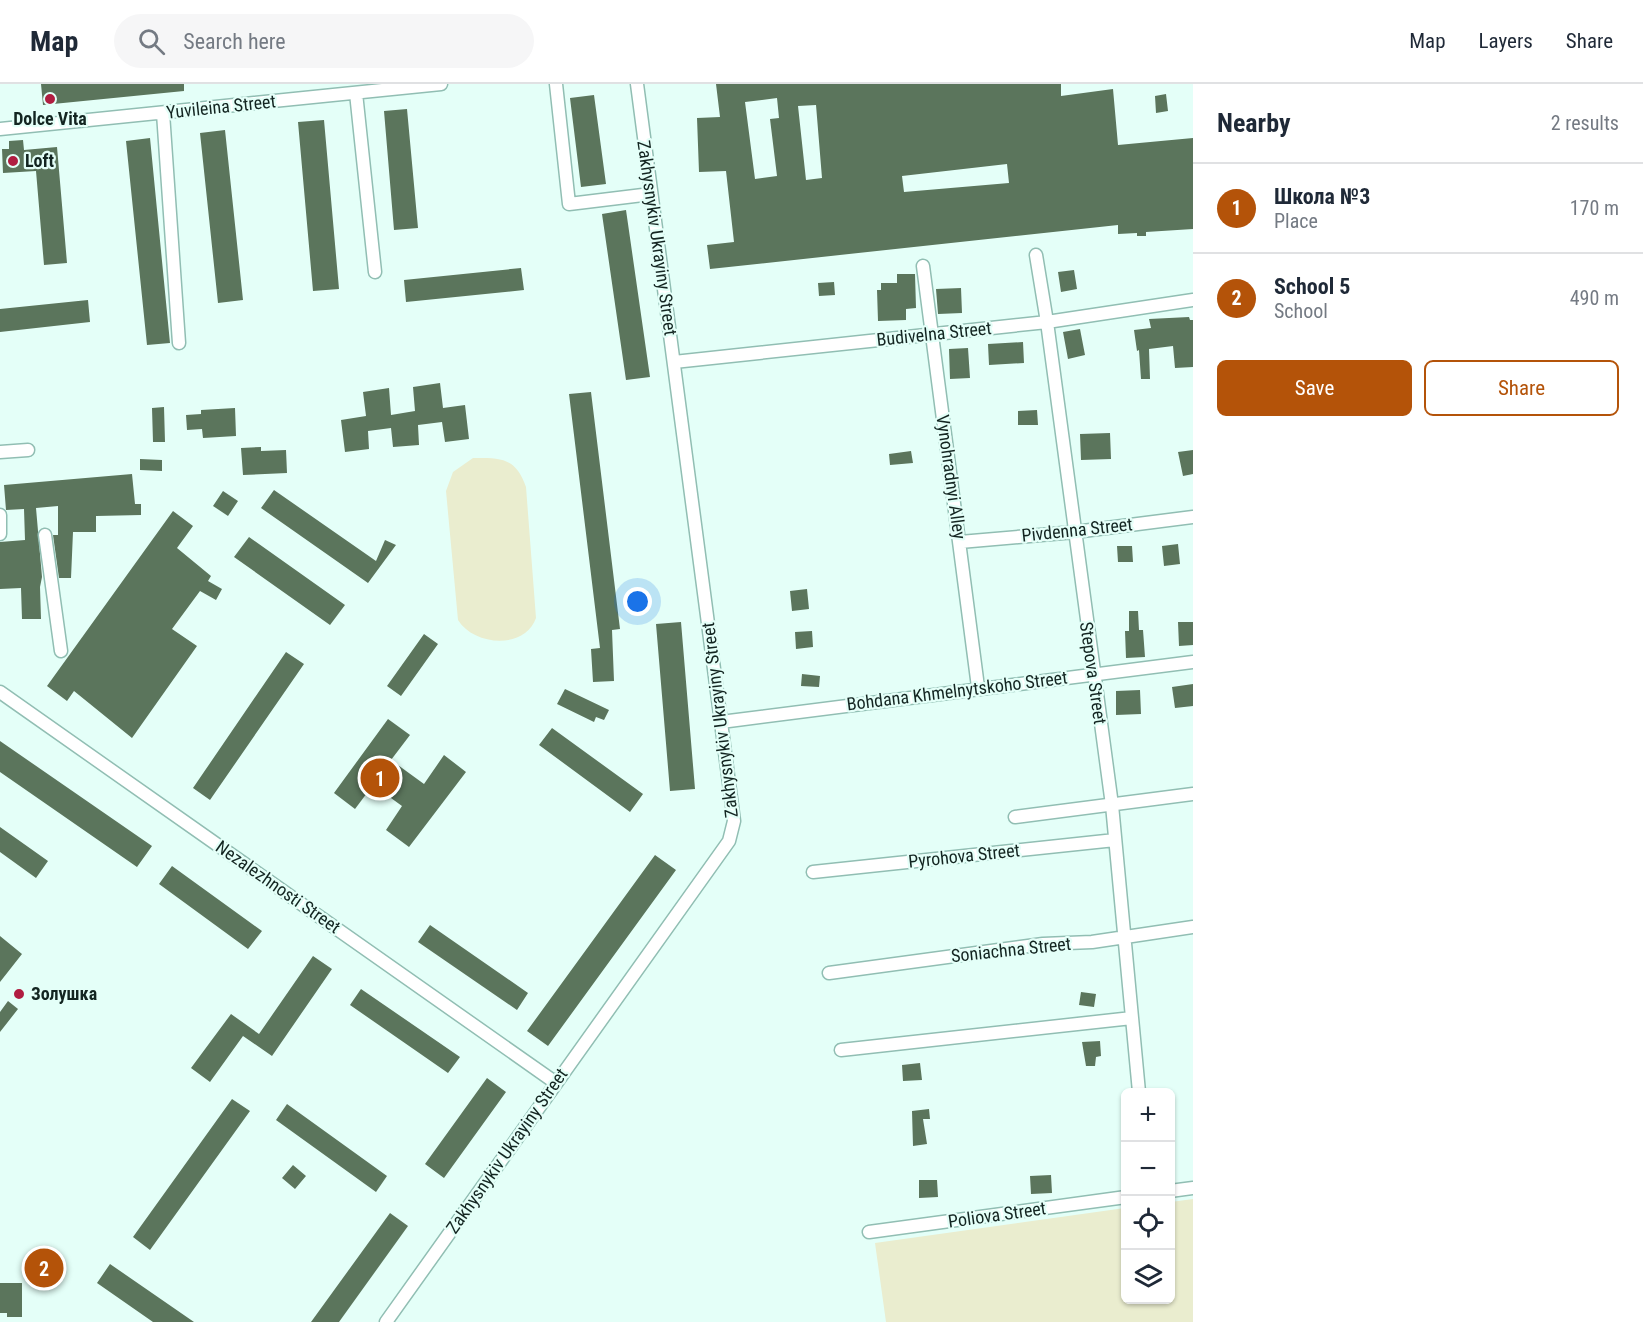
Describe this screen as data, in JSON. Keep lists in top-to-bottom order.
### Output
{
  "streets": {
    "street": [
      "Yuvileina Street",
      "Zakhysnykiv Ukrayiny Street",
      "Budivelna Street",
      "Vynohradnyi Alley",
      "Pivdenna Street",
      "Stepova Street",
      "Bohdana Khmelnytskoho Street",
      "Pyrohova Street",
      "Nezalezhnosti Street",
      "Soniachna Street",
      "Poliova Street"
    ]
  },
  "crossings": [
    ["Zakhysnykiv Ukrayiny Street", "Budivelna Street"],
    ["Zakhysnykiv Ukrayiny Street", "Bohdana Khmelnytskoho Street"],
    ["Zakhysnykiv Ukrayiny Street", "Nezalezhnosti Street"],
    ["Budivelna Street", "Vynohradnyi Alley"],
    ["Budivelna Street", "Stepova Street"],
    ["Vynohradnyi Alley", "Pivdenna Street"],
    ["Vynohradnyi Alley", "Bohdana Khmelnytskoho Street"],
    ["Pivdenna Street", "Stepova Street"],
    ["Stepova Street", "Bohdana Khmelnytskoho Street"],
    ["Stepova Street", "Pyrohova Street"],
    ["Stepova Street", "Soniachna Street"]
  ],
  "places": ["Dolce Vita", "Loft", "Золушка"],
  "page": {
    "header": "Map",
    "search": "Search here",
    "nav": ["Map", "Layers", "Share"],
    "heading": ["Nearby", "2 results"],
    "list": [
      {
        "mark": "1",
        "name": "Школа №3",
        "note": "Place",
        "value": "170 m"
      },
      {
        "mark": "2",
        "name": "School 5",
        "note": "School",
        "value": "490 m"
      }
    ],
    "buttons": ["Save", "Share"],
    "pins": ["1", "2"],
    "map_buttons": ["+", "−"]
  }
}
